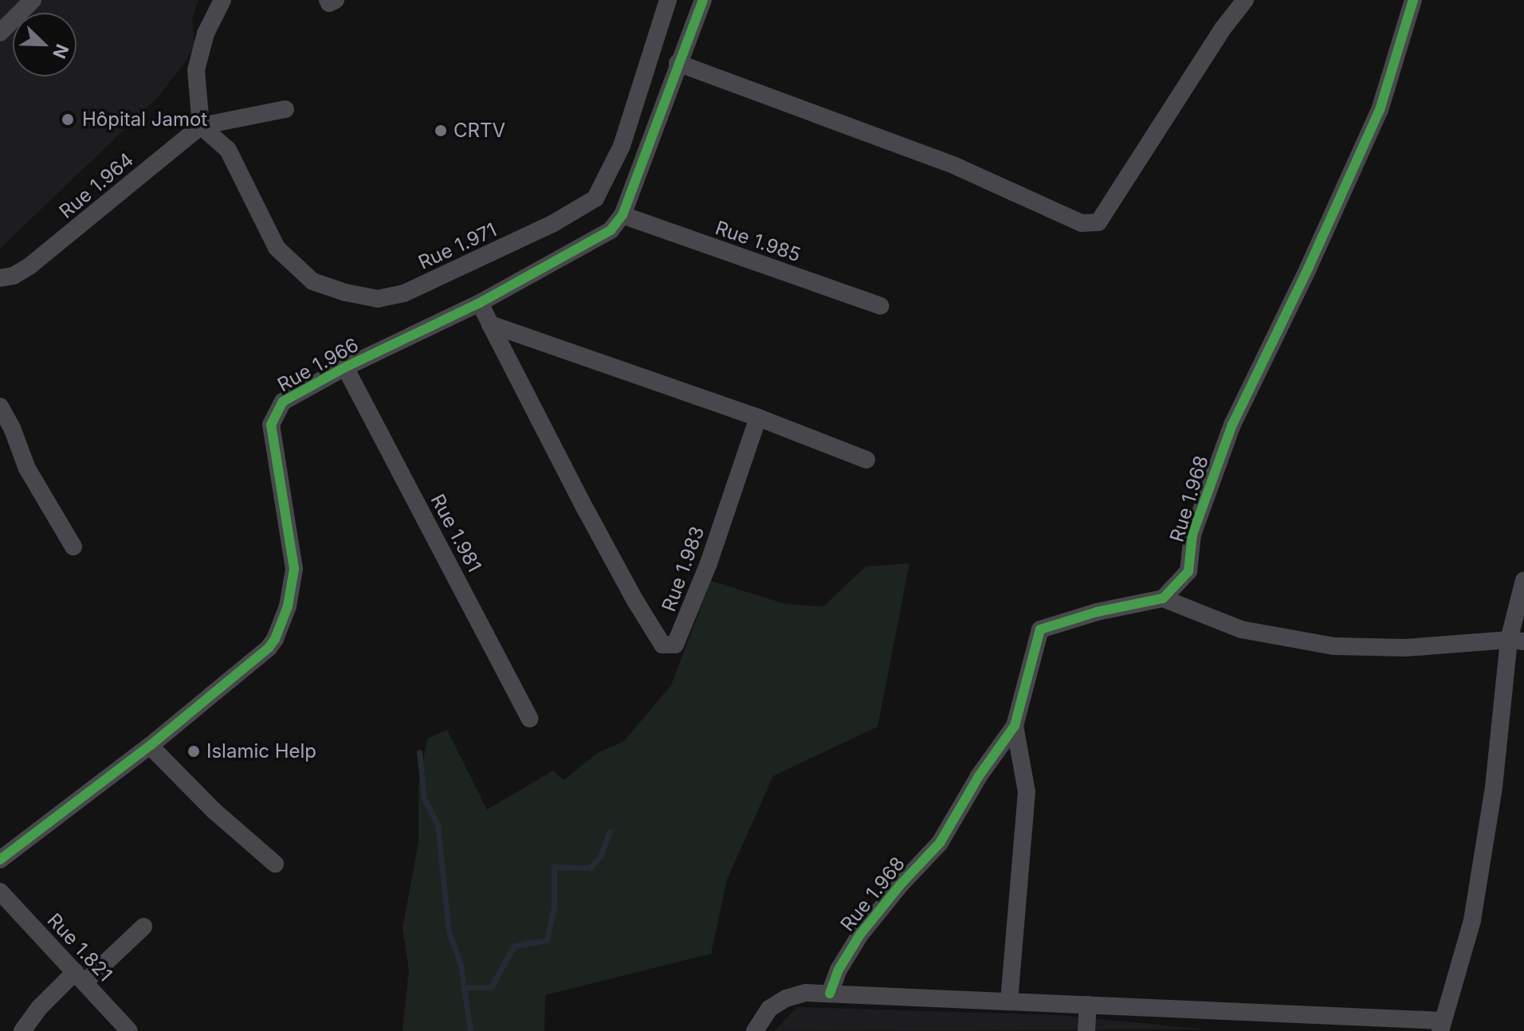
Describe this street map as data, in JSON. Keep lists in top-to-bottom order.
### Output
{
  "streets": {
    "street": [
      "Rue 1.964",
      "Rue 1.985",
      "Rue 1.971",
      "Rue 1.966",
      "Rue 1.968",
      "Rue 1.981",
      "Rue 1.983",
      "Rue 1.821"
    ]
  },
  "crossings": [
    ["Rue 1.964", "Rue 1.971"],
    ["Rue 1.985", "Rue 1.966"],
    ["Rue 1.966", "Rue 1.981"],
    ["Rue 1.966", "Rue 1.983"]
  ],
  "places": ["Hôpital Jamot", "CRTV", "Islamic Help"],
  "north": "bottom right"
}
